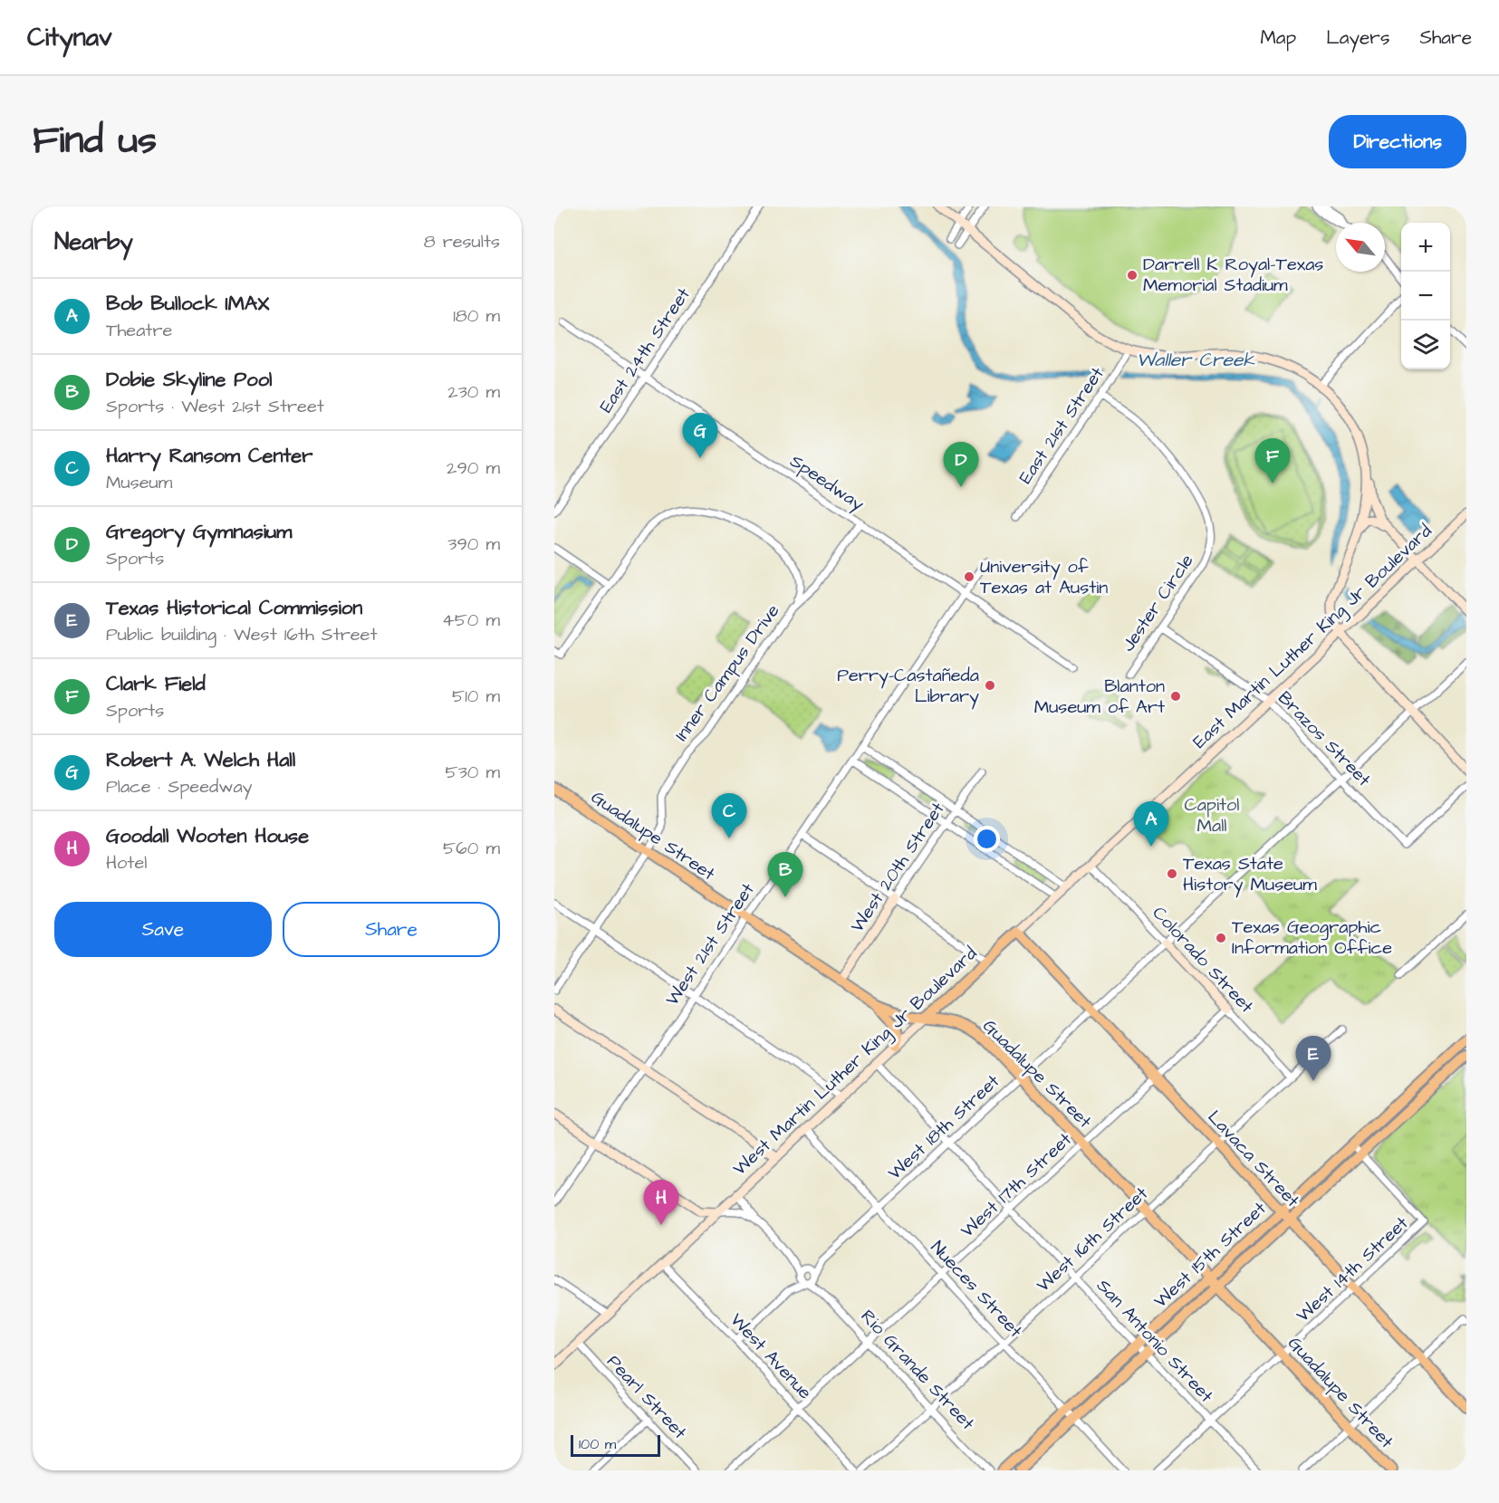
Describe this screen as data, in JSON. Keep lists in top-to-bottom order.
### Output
{
  "streets": {
    "main road": [
      "Guadalupe Street",
      "West Martin Luther King Jr Boulevard",
      "Lavaca Street",
      "West 15th Street"
    ],
    "street": [
      "East 24th Street",
      "East 21st Street",
      "Speedway",
      "Jester Circle",
      "East Martin Luther King Jr Boulevard",
      "Inner Campus Drive",
      "Brazos Street",
      "West 20th Street",
      "West 21st Street",
      "Colorado Street",
      "West 18th Street",
      "West 17th Street",
      "West 16th Street",
      "West 14th Street",
      "Nueces Street",
      "San Antonio Street",
      "West Avenue",
      "Rio Grande Street",
      "Pearl Street"
    ]
  },
  "crossings": [
    ["East 24th Street", "Speedway"],
    ["East 21st Street", "Jester Circle"],
    ["Speedway", "Inner Campus Drive"],
    ["Speedway", "West 21st Street"],
    ["Jester Circle", "Brazos Street"],
    ["East Martin Luther King Jr Boulevard", "Brazos Street"],
    ["East Martin Luther King Jr Boulevard", "West Martin Luther King Jr Boulevard"],
    ["Inner Campus Drive", "Guadalupe Street"],
    ["Brazos Street", "West 18th Street"],
    ["Guadalupe Street", "West 20th Street"],
    ["Guadalupe Street", "West 21st Street"],
    ["Guadalupe Street", "West Martin Luther King Jr Boulevard"],
    ["Guadalupe Street", "West 18th Street"],
    ["Guadalupe Street", "West 17th Street"],
    ["Guadalupe Street", "West 16th Street"],
    ["Guadalupe Street", "West 15th Street"],
    ["Guadalupe Street", "West 14th Street"],
    ["Colorado Street", "West Martin Luther King Jr Boulevard"],
    ["Colorado Street", "West 18th Street"],
    ["Colorado Street", "West 17th Street"],
    ["Colorado Street", "West 16th Street"],
    ["West Martin Luther King Jr Boulevard", "Lavaca Street"],
    ["West Martin Luther King Jr Boulevard", "Nueces Street"],
    ["West Martin Luther King Jr Boulevard", "San Antonio Street"],
    ["West Martin Luther King Jr Boulevard", "West Avenue"],
    ["West Martin Luther King Jr Boulevard", "Pearl Street"],
    ["West 18th Street", "Lavaca Street"],
    ["West 18th Street", "Nueces Street"],
    ["West 18th Street", "San Antonio Street"],
    ["West 18th Street", "Rio Grande Street"],
    ["Lavaca Street", "West 17th Street"],
    ["Lavaca Street", "West 16th Street"],
    ["Lavaca Street", "West 15th Street"],
    ["Lavaca Street", "West 14th Street"],
    ["West 17th Street", "Nueces Street"],
    ["West 17th Street", "San Antonio Street"],
    ["West 17th Street", "West Avenue"],
    ["West 17th Street", "Rio Grande Street"],
    ["West 16th Street", "Nueces Street"],
    ["West 16th Street", "San Antonio Street"],
    ["West 16th Street", "Rio Grande Street"],
    ["West 15th Street", "West 14th Street"],
    ["West 15th Street", "Nueces Street"],
    ["West 15th Street", "San Antonio Street"],
    ["West 14th Street", "San Antonio Street"]
  ],
  "water": ["Waller Creek"],
  "parks": ["Capitol Mall"],
  "places": [
    "Darrell K Royal-Texas Memorial Stadium",
    "University of Texas at Austin",
    "Perry-Castañeda Library",
    "Blanton Museum of Art",
    "Texas State History Museum",
    "Texas Geographic Information Office"
  ],
  "scale_bar": "100 m",
  "north": "top left",
  "page": {
    "header": "Citynav",
    "nav": ["Map", "Layers", "Share"],
    "title": "Find us",
    "buttons": [
      "Directions",
      ["Save", "Share"]
    ],
    "heading": ["Nearby", "8 results"],
    "map_buttons": ["+", "−"],
    "list": [
      {
        "mark": "A",
        "name": "Bob Bullock IMAX",
        "note": "Theatre",
        "value": "180 m"
      },
      {
        "mark": "B",
        "name": "Dobie Skyline Pool",
        "note": "Sports · West 21st Street",
        "value": "230 m"
      },
      {
        "mark": "C",
        "name": "Harry Ransom Center",
        "note": "Museum",
        "value": "290 m"
      },
      {
        "mark": "D",
        "name": "Gregory Gymnasium",
        "note": "Sports",
        "value": "390 m"
      },
      {
        "mark": "E",
        "name": "Texas Historical Commission",
        "note": "Public building · West 16th Street",
        "value": "450 m"
      },
      {
        "mark": "F",
        "name": "Clark Field",
        "note": "Sports",
        "value": "510 m"
      },
      {
        "mark": "G",
        "name": "Robert A. Welch Hall",
        "note": "Place · Speedway",
        "value": "530 m"
      },
      {
        "mark": "H",
        "name": "Goodall Wooten House",
        "note": "Hotel",
        "value": "560 m"
      }
    ],
    "pins": [
      "G",
      "F",
      "D",
      "C",
      "A",
      "B",
      "E",
      "H"
    ],
    "scale": "100 m"
  }
}
